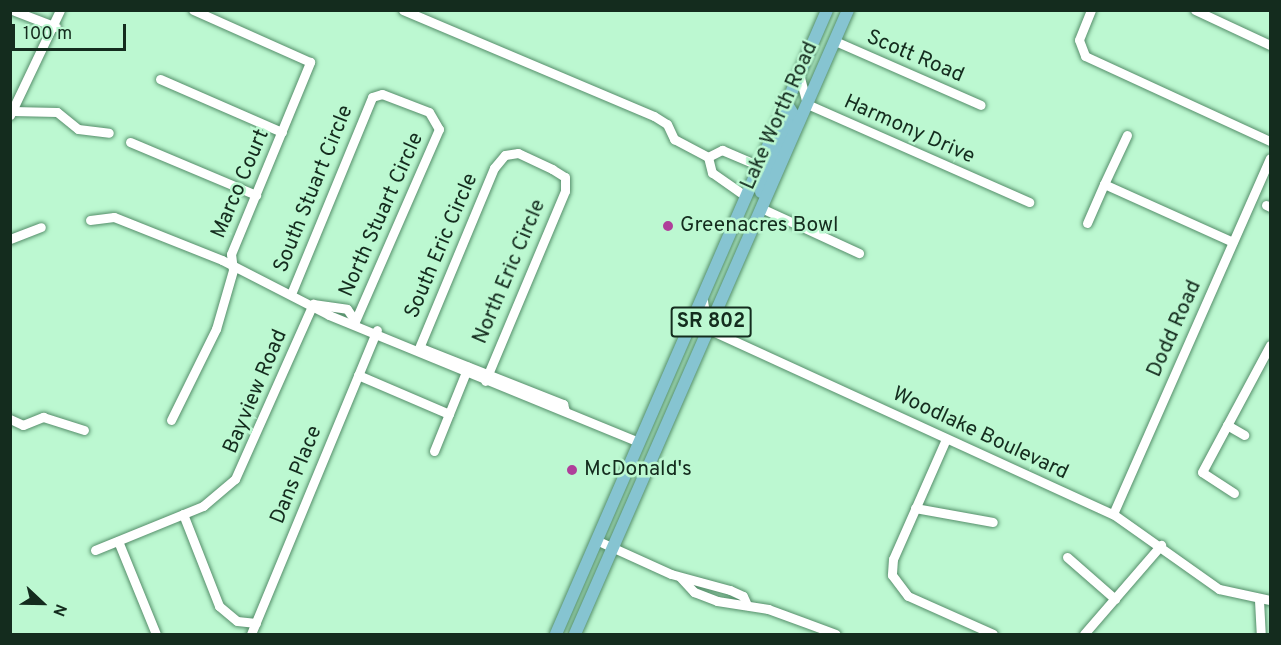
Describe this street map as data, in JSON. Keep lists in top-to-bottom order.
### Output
{
  "streets": {
    "main road": ["Lake Worth Road", "SR 802"],
    "street": [
      "Scott Road",
      "Harmony Drive",
      "Marco Court",
      "South Stuart Circle",
      "North Stuart Circle",
      "South Eric Circle",
      "North Eric Circle",
      "Dodd Road",
      "Bayview Road",
      "Woodlake Boulevard",
      "Dans Place"
    ]
  },
  "crossings": [
    ["Scott Road", "Lake Worth Road"],
    ["Lake Worth Road", "Harmony Drive"],
    ["Lake Worth Road", "Woodlake Boulevard"],
    ["South Stuart Circle", "North Stuart Circle"],
    ["South Eric Circle", "North Eric Circle"],
    ["Dodd Road", "Woodlake Boulevard"]
  ],
  "places": ["Greenacres Bowl", "McDonald's"],
  "scale_bar": "100 m",
  "north": "right"
}
